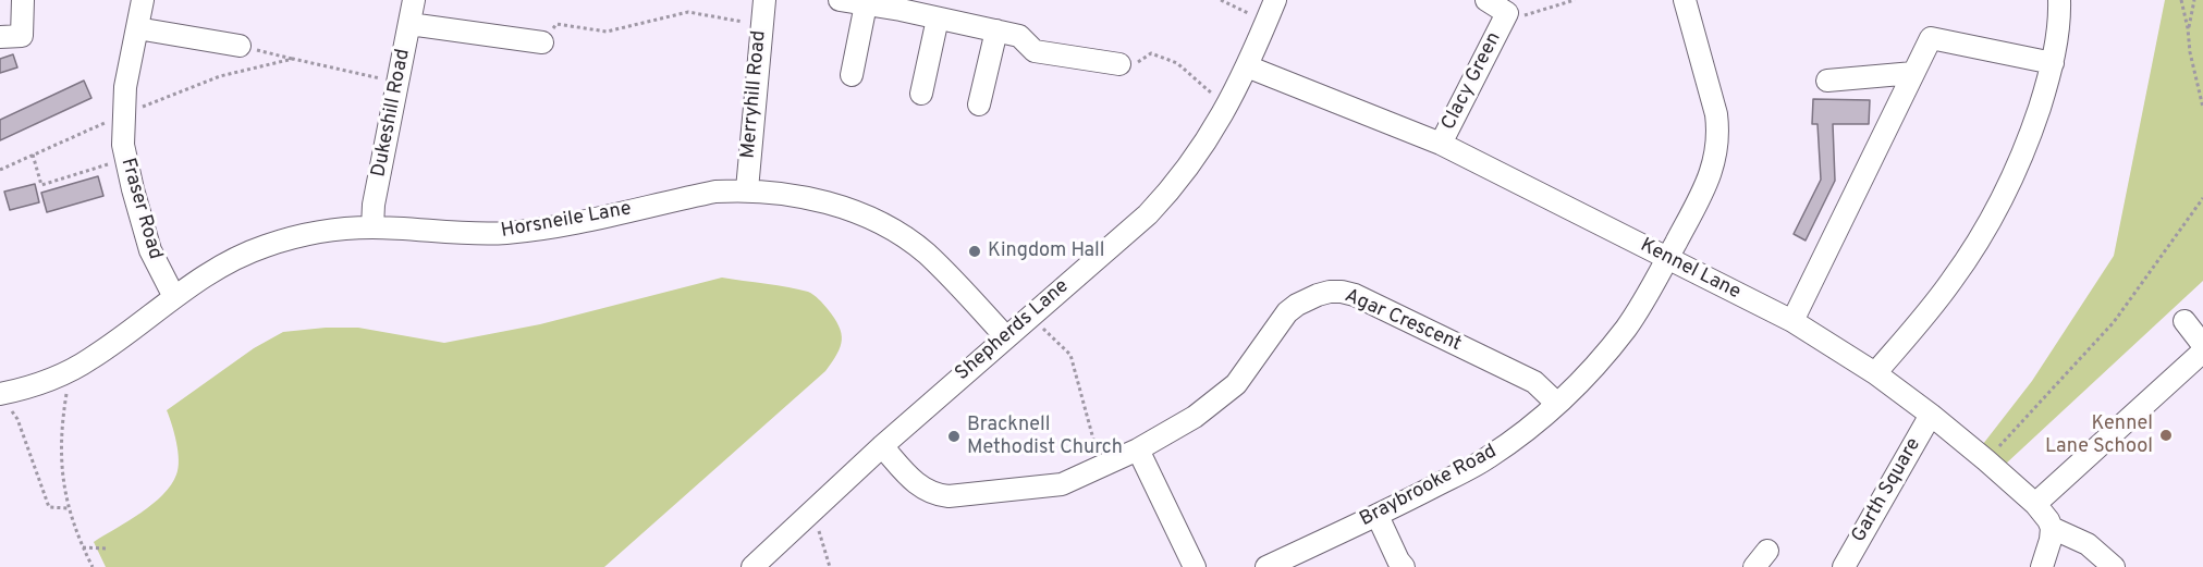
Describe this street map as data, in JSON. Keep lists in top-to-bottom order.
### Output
{
  "streets": {
    "street": [
      "Clacy Green",
      "Merryhill Road",
      "Dukeshill Road",
      "Fraser Road",
      "Horsneile Lane",
      "Kennel Lane",
      "Agar Crescent",
      "Shepherds Lane",
      "Braybrooke Road",
      "Garth Square"
    ]
  },
  "crossings": [
    ["Clacy Green", "Kennel Lane"],
    ["Merryhill Road", "Horsneile Lane"],
    ["Dukeshill Road", "Horsneile Lane"],
    ["Fraser Road", "Horsneile Lane"],
    ["Horsneile Lane", "Shepherds Lane"],
    ["Kennel Lane", "Shepherds Lane"],
    ["Kennel Lane", "Braybrooke Road"],
    ["Kennel Lane", "Garth Square"],
    ["Agar Crescent", "Shepherds Lane"],
    ["Agar Crescent", "Braybrooke Road"]
  ],
  "places": ["Kingdom Hall", "Kennel Lane School", "Bracknell Methodist Church"]
}
